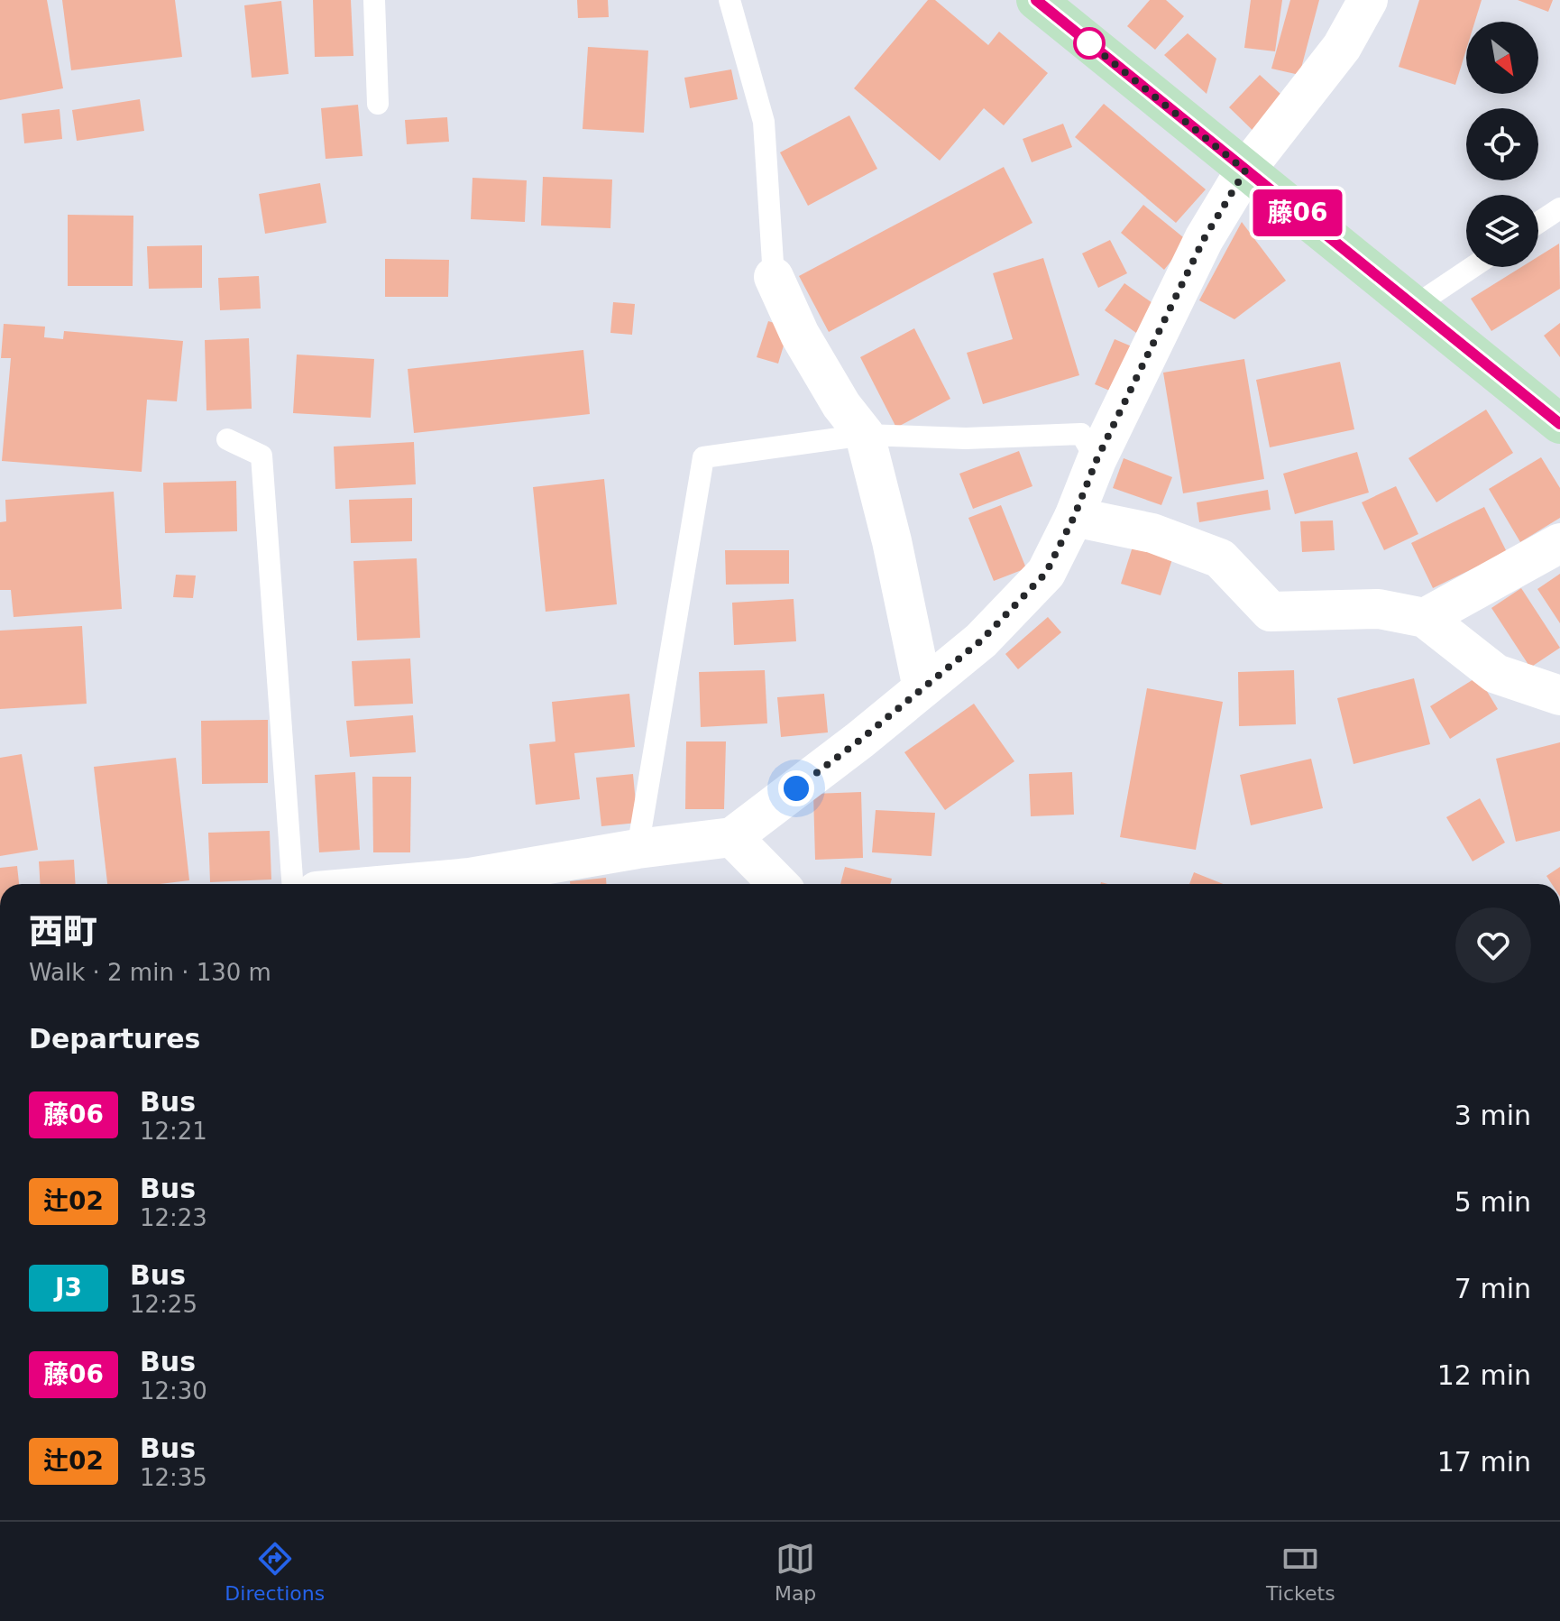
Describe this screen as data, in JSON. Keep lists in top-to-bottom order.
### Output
{
  "lines": ["bus line 藤06"],
  "north": "bottom right",
  "page": {
    "on_map": "藤06",
    "heading": [
      ["西町", "Walk · 2 min · 130 m"],
      "Departures"
    ],
    "list": [
      {
        "mark": "藤06",
        "name": "Bus",
        "note": "12:21",
        "value": "3 min"
      },
      {
        "mark": "辻02",
        "name": "Bus",
        "note": "12:23",
        "value": "5 min"
      },
      {
        "mark": "J3",
        "name": "Bus",
        "note": "12:25",
        "value": "7 min"
      },
      {
        "mark": "藤06",
        "name": "Bus",
        "note": "12:30",
        "value": "12 min"
      },
      {
        "mark": "辻02",
        "name": "Bus",
        "note": "12:35",
        "value": "17 min"
      }
    ],
    "tabs": ["Directions", "Map", "Tickets"]
  }
}
